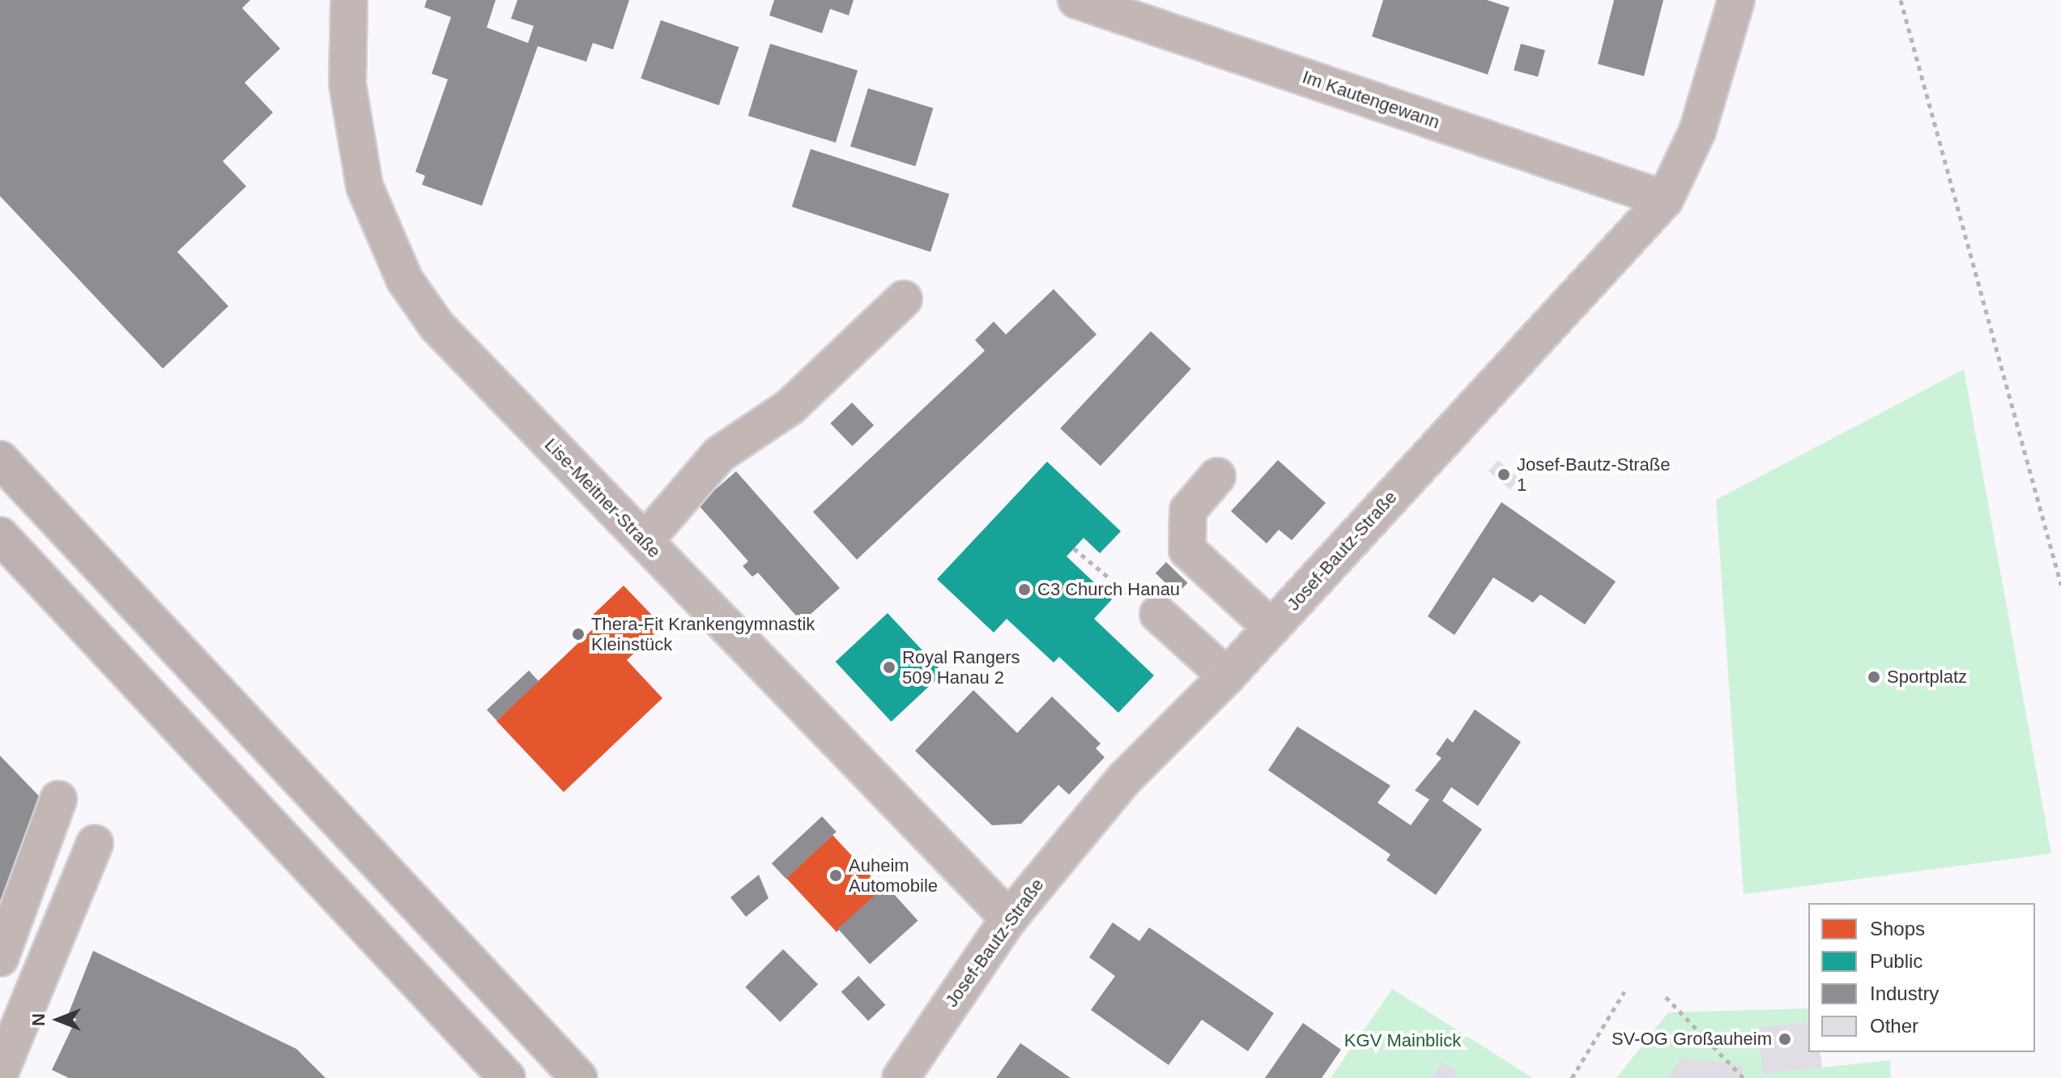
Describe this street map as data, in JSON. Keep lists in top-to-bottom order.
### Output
{
  "streets": {
    "street": ["Im Kautengewann", "Lise-Meitner-Straße", "Josef-Bautz-Straße"]
  },
  "crossings": [
    ["Im Kautengewann", "Josef-Bautz-Straße"],
    ["Lise-Meitner-Straße", "Josef-Bautz-Straße"]
  ],
  "parks": ["KGV Mainblick"],
  "places": [
    "Josef-Bautz-Straße 1",
    "C3 Church Hanau",
    "Thera-Fit Krankengymnastik Kleinstück",
    "Royal Rangers 509 Hanau 2",
    "Sportplatz",
    "Auheim Automobile",
    "SV-OG Großauheim"
  ],
  "legend": [
    "Shops",
    "Public",
    "Industry",
    "Other"
  ],
  "north": "left"
}
